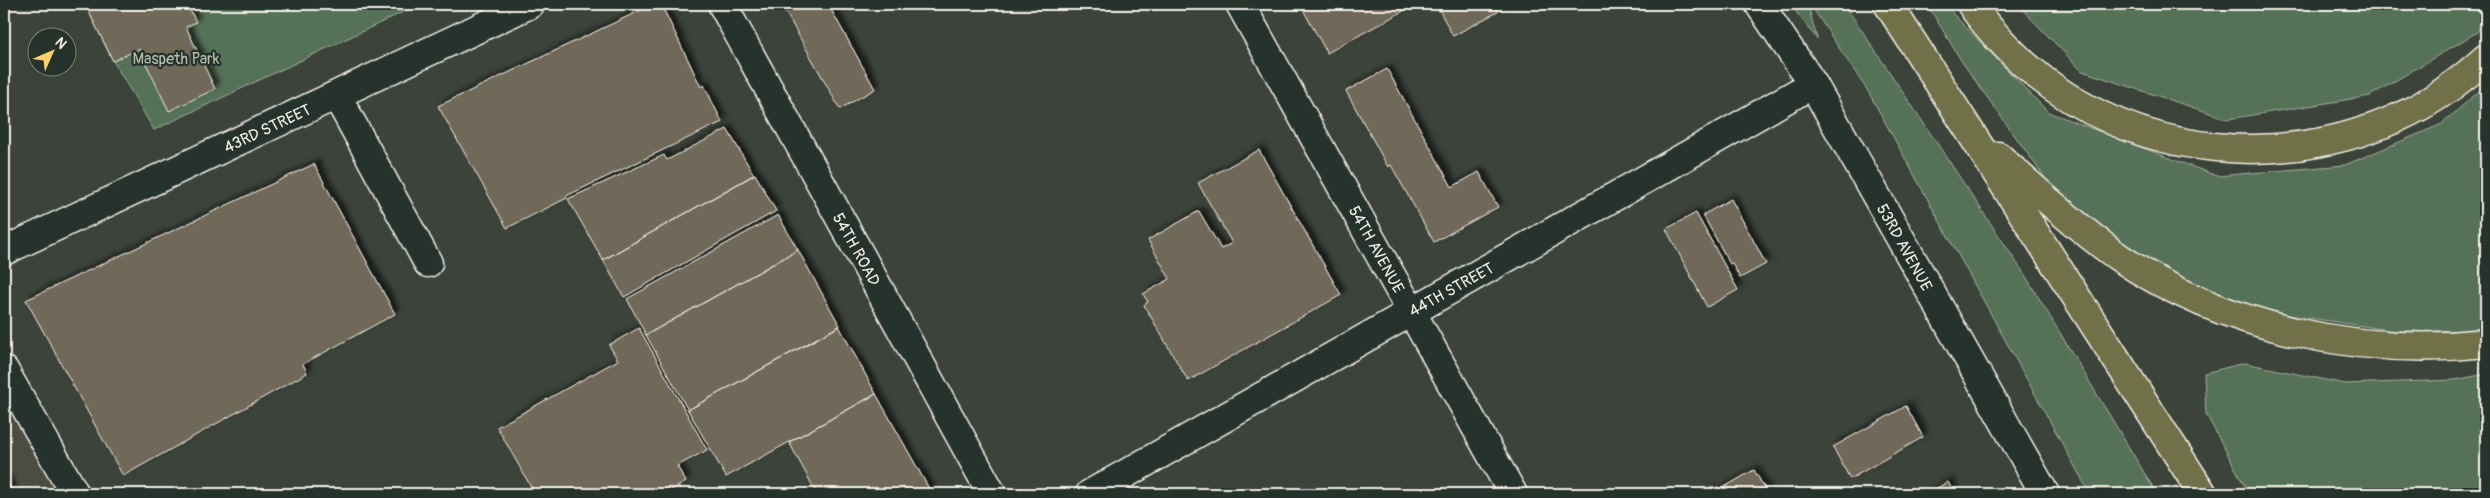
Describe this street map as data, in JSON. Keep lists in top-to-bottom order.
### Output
{
  "streets": {
    "street": [
      "43RD STREET",
      "53RD AVENUE",
      "54TH ROAD",
      "54TH AVENUE",
      "44TH STREET"
    ]
  },
  "crossings": [
    ["53RD AVENUE", "44TH STREET"],
    ["54TH AVENUE", "44TH STREET"]
  ],
  "parks": ["Maspeth Park"],
  "north": "top right"
}
